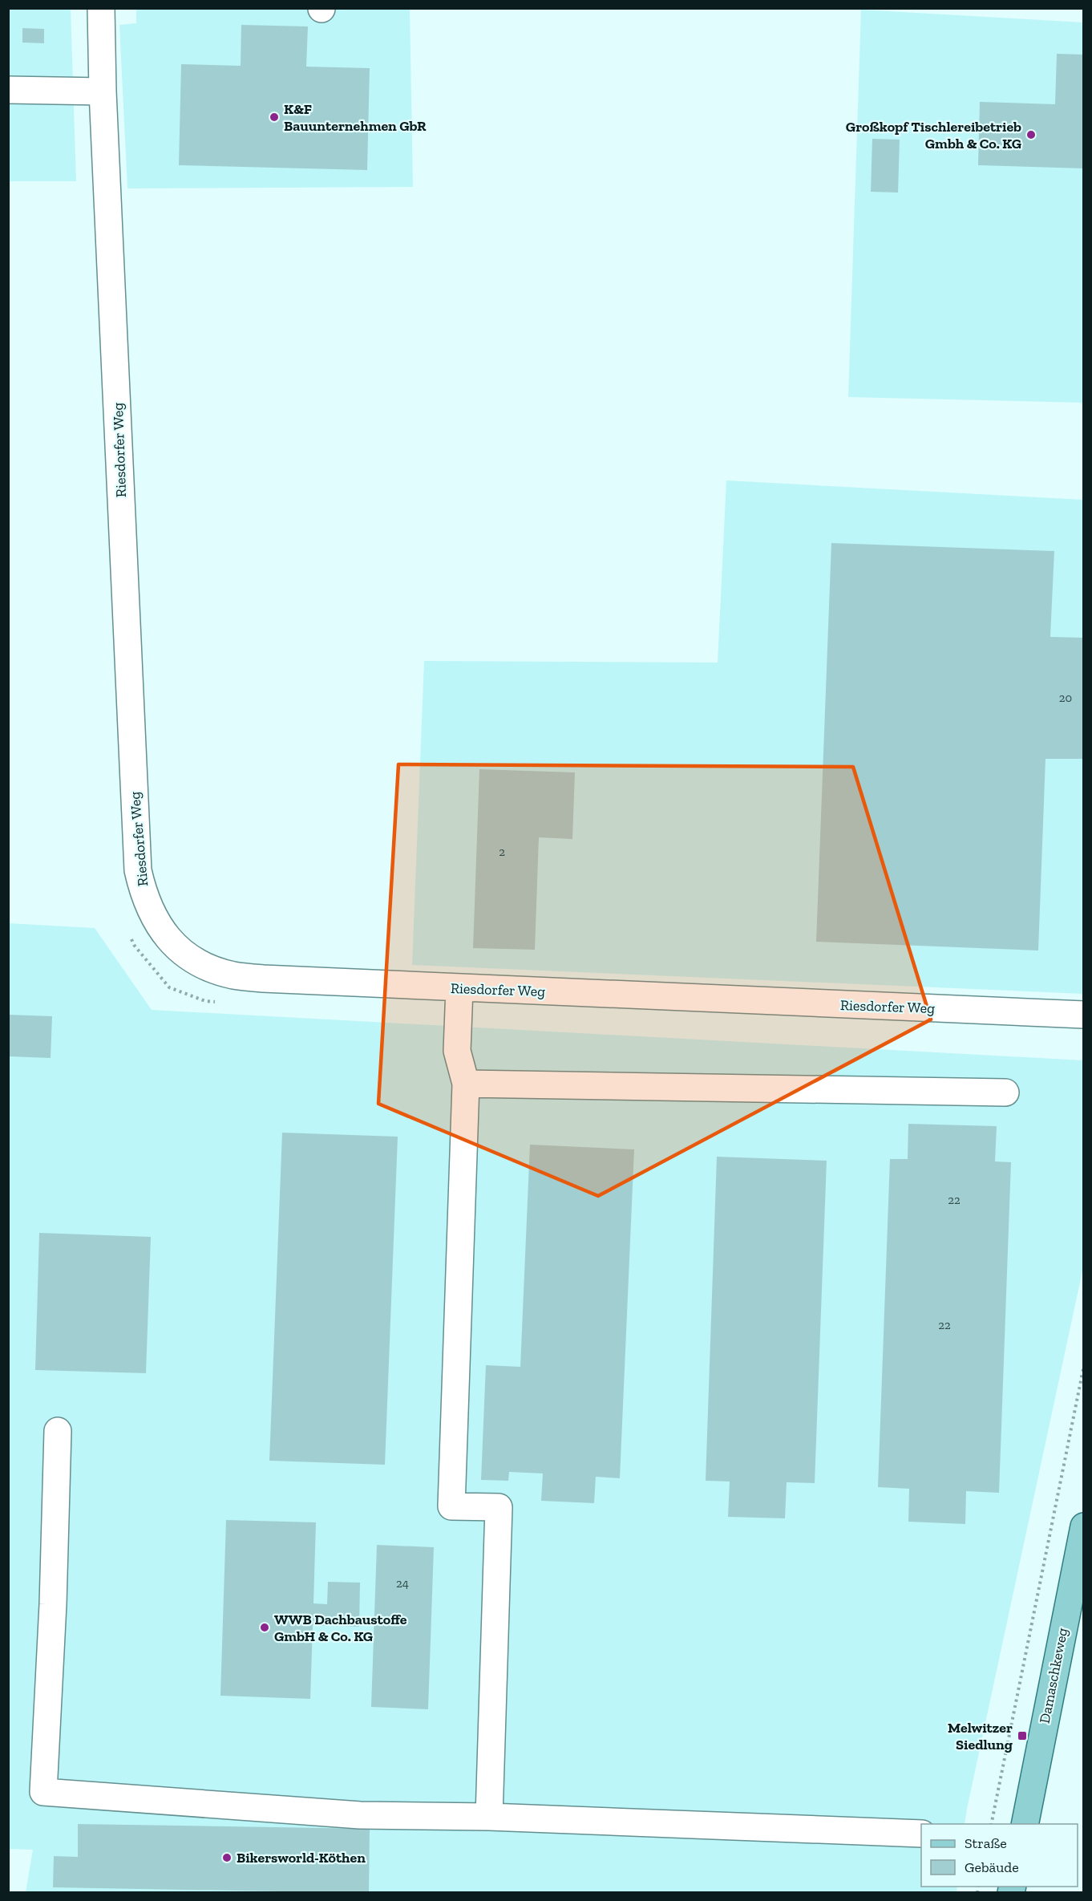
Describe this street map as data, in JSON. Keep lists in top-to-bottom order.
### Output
{
  "streets": {
    "main road": ["Damaschkeweg"],
    "street": ["Riesdorfer Weg"]
  },
  "places": {
    "other": [
      "K&F Bauunternehmen GbR",
      "Großkopf Tischlereibetrieb Gmbh & Co. KG",
      "WWB Dachbaustoffe GmbH & Co. KG",
      "Bikersworld-Köthen"
    ],
    "transit": ["Melwitzer Siedlung"]
  },
  "house_numbers": [
    "20",
    "2",
    "22",
    "22",
    "24"
  ],
  "legend": ["Straße", "Gebäude"]
}
